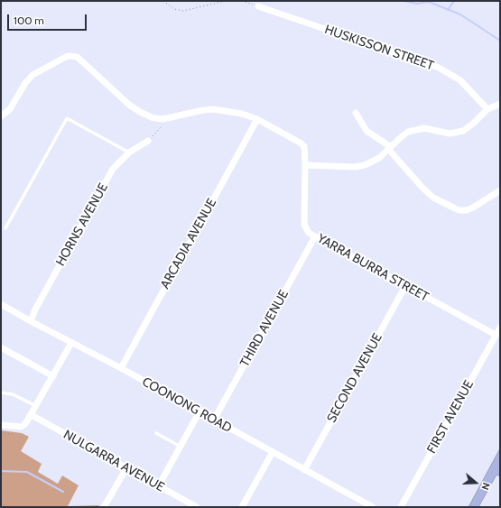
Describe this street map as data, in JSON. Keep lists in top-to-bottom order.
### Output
{
  "streets": {
    "street": [
      "HUSKISSON STREET",
      "HORNS AVENUE",
      "ARCADIA AVENUE",
      "YARRA BURRA STREET",
      "THIRD AVENUE",
      "SECOND AVENUE",
      "COONONG ROAD",
      "FIRST AVENUE",
      "NULGARRA AVENUE"
    ]
  },
  "crossings": [
    ["HORNS AVENUE", "COONONG ROAD"],
    ["ARCADIA AVENUE", "YARRA BURRA STREET"],
    ["ARCADIA AVENUE", "COONONG ROAD"],
    ["YARRA BURRA STREET", "THIRD AVENUE"],
    ["YARRA BURRA STREET", "SECOND AVENUE"],
    ["YARRA BURRA STREET", "FIRST AVENUE"],
    ["THIRD AVENUE", "COONONG ROAD"],
    ["SECOND AVENUE", "COONONG ROAD"]
  ],
  "scale_bar": "100 m",
  "north": "right"
}
